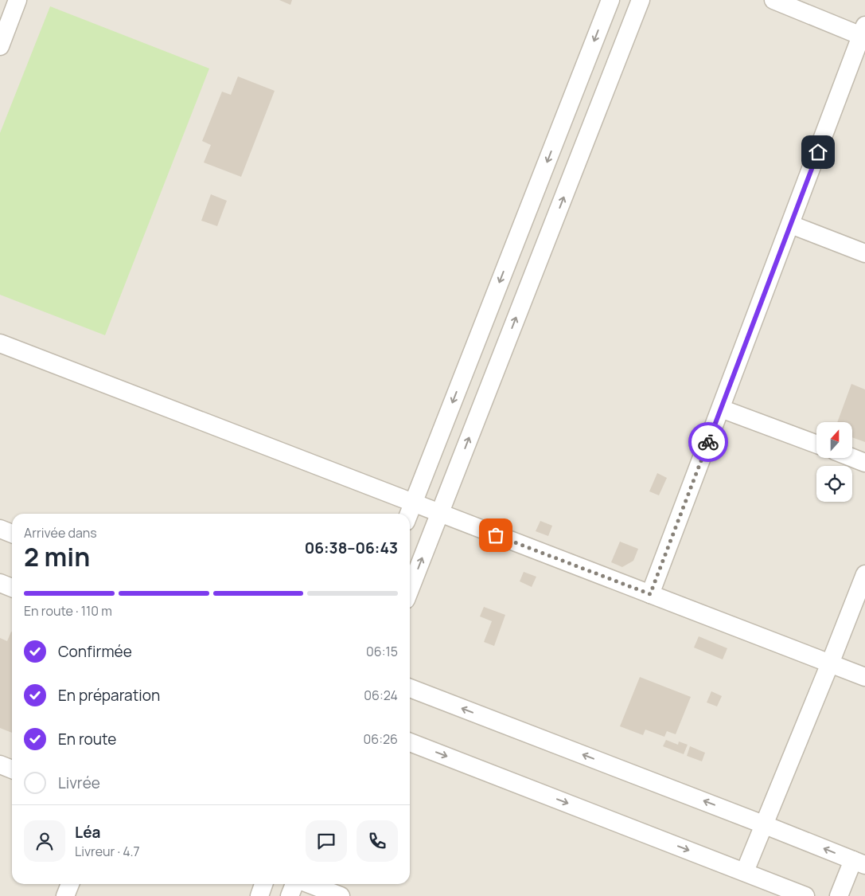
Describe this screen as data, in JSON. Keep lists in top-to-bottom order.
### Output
{
  "north": "top",
  "page": {
    "heading": ["2 min", "Arrivée dans", "06:38–06:43"],
    "panel": ["Léa", "Livreur · 4.7"],
    "bar": "En route · 110 m",
    "list": [
      ["Confirmée", "06:15"],
      ["En préparation", "06:24"],
      ["En route", "06:26"],
      "Livrée"
    ]
  }
}
